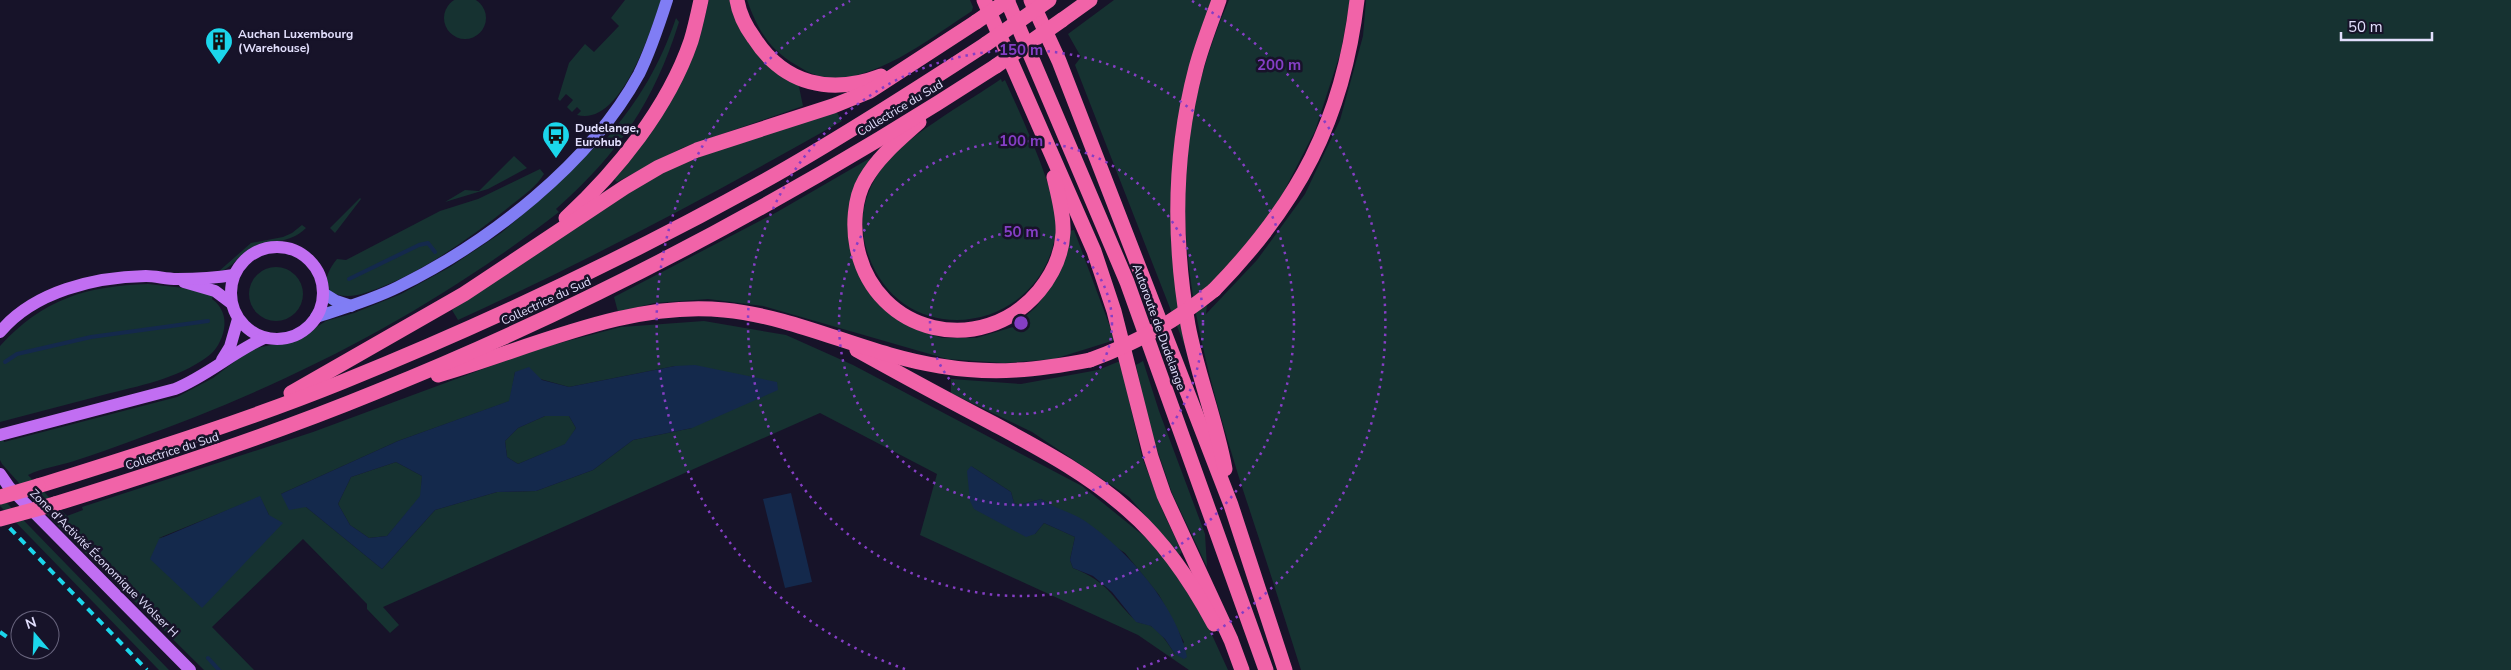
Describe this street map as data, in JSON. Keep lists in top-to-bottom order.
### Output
{
  "streets": {
    "highway": ["Collectrice du Sud", "Autoroute de Dudelange"],
    "main road": ["Zone d'Activité Économique Wolser H"]
  },
  "places": {
    "building": ["Auchan Luxembourg (Warehouse)"],
    "bus stop": ["Dudelange, Eurohub"]
  },
  "scale_bar": "50 m",
  "north": "top",
  "rings": [
    "150 m",
    "200 m",
    "100 m",
    "50 m"
  ]
}
